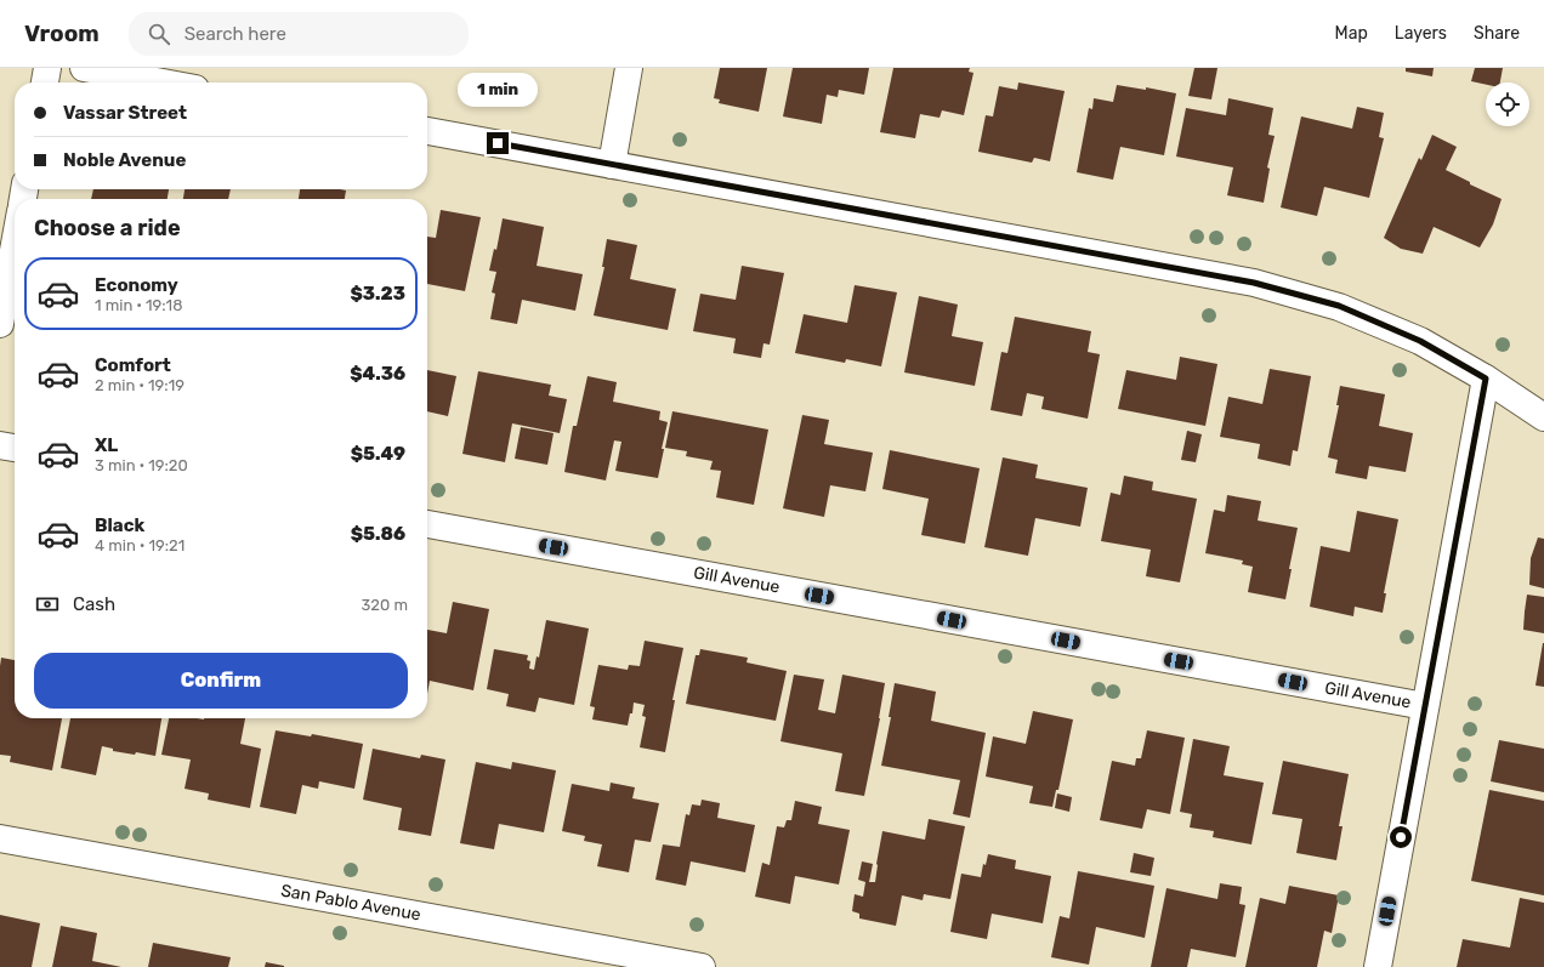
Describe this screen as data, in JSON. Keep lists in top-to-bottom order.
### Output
{
  "streets": {
    "street": ["Gill Avenue", "San Pablo Avenue"]
  },
  "page": {
    "header": "Vroom",
    "search": "Search here",
    "nav": ["Map", "Layers", "Share"],
    "bubble": "1 min",
    "banner": ["Vassar Street", "Noble Avenue"],
    "heading": "Choose a ride",
    "list": [
      {
        "name": "Economy",
        "note": "1 min · 19:18",
        "value": "$3.23"
      },
      {
        "name": "Comfort",
        "note": "2 min · 19:19",
        "value": "$4.36"
      },
      {
        "name": "XL",
        "note": "3 min · 19:20",
        "value": "$5.49"
      },
      {
        "name": "Black",
        "note": "4 min · 19:21",
        "value": "$5.86"
      }
    ],
    "pay": ["Cash", "320 m"],
    "buttons": "Confirm"
  }
}
